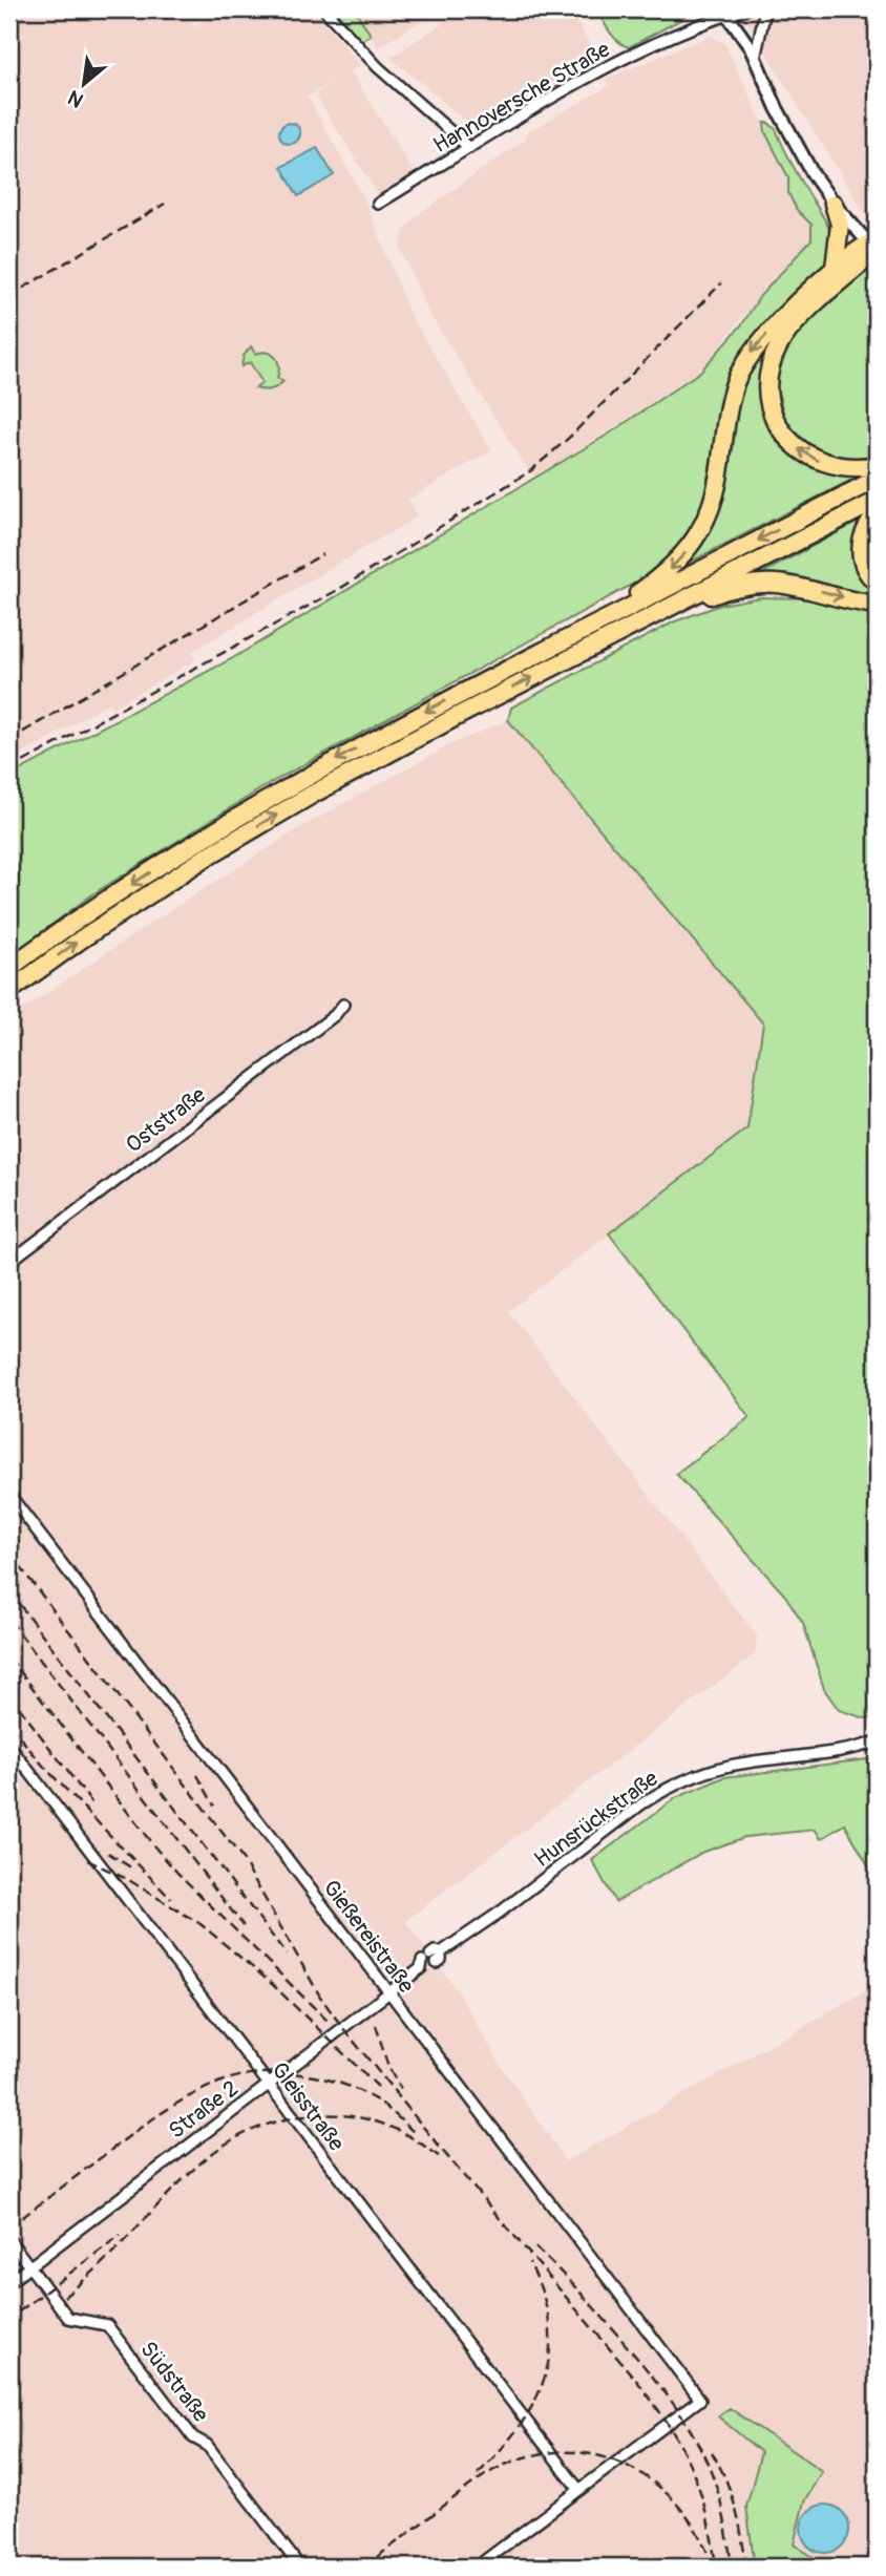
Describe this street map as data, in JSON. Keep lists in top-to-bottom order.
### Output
{
  "streets": {
    "street": [
      "Hannoversche Straße",
      "Oststraße",
      "Hunsrückstraße",
      "Gießereistraße",
      "Gleisstraße",
      "Straße 2",
      "Südstraße"
    ]
  },
  "crossings": [
    ["Hunsrückstraße", "Straße 2"],
    ["Gießereistraße", "Gleisstraße"],
    ["Gießereistraße", "Straße 2"],
    ["Gleisstraße", "Straße 2"],
    ["Straße 2", "Südstraße"]
  ],
  "north": "bottom left"
}
